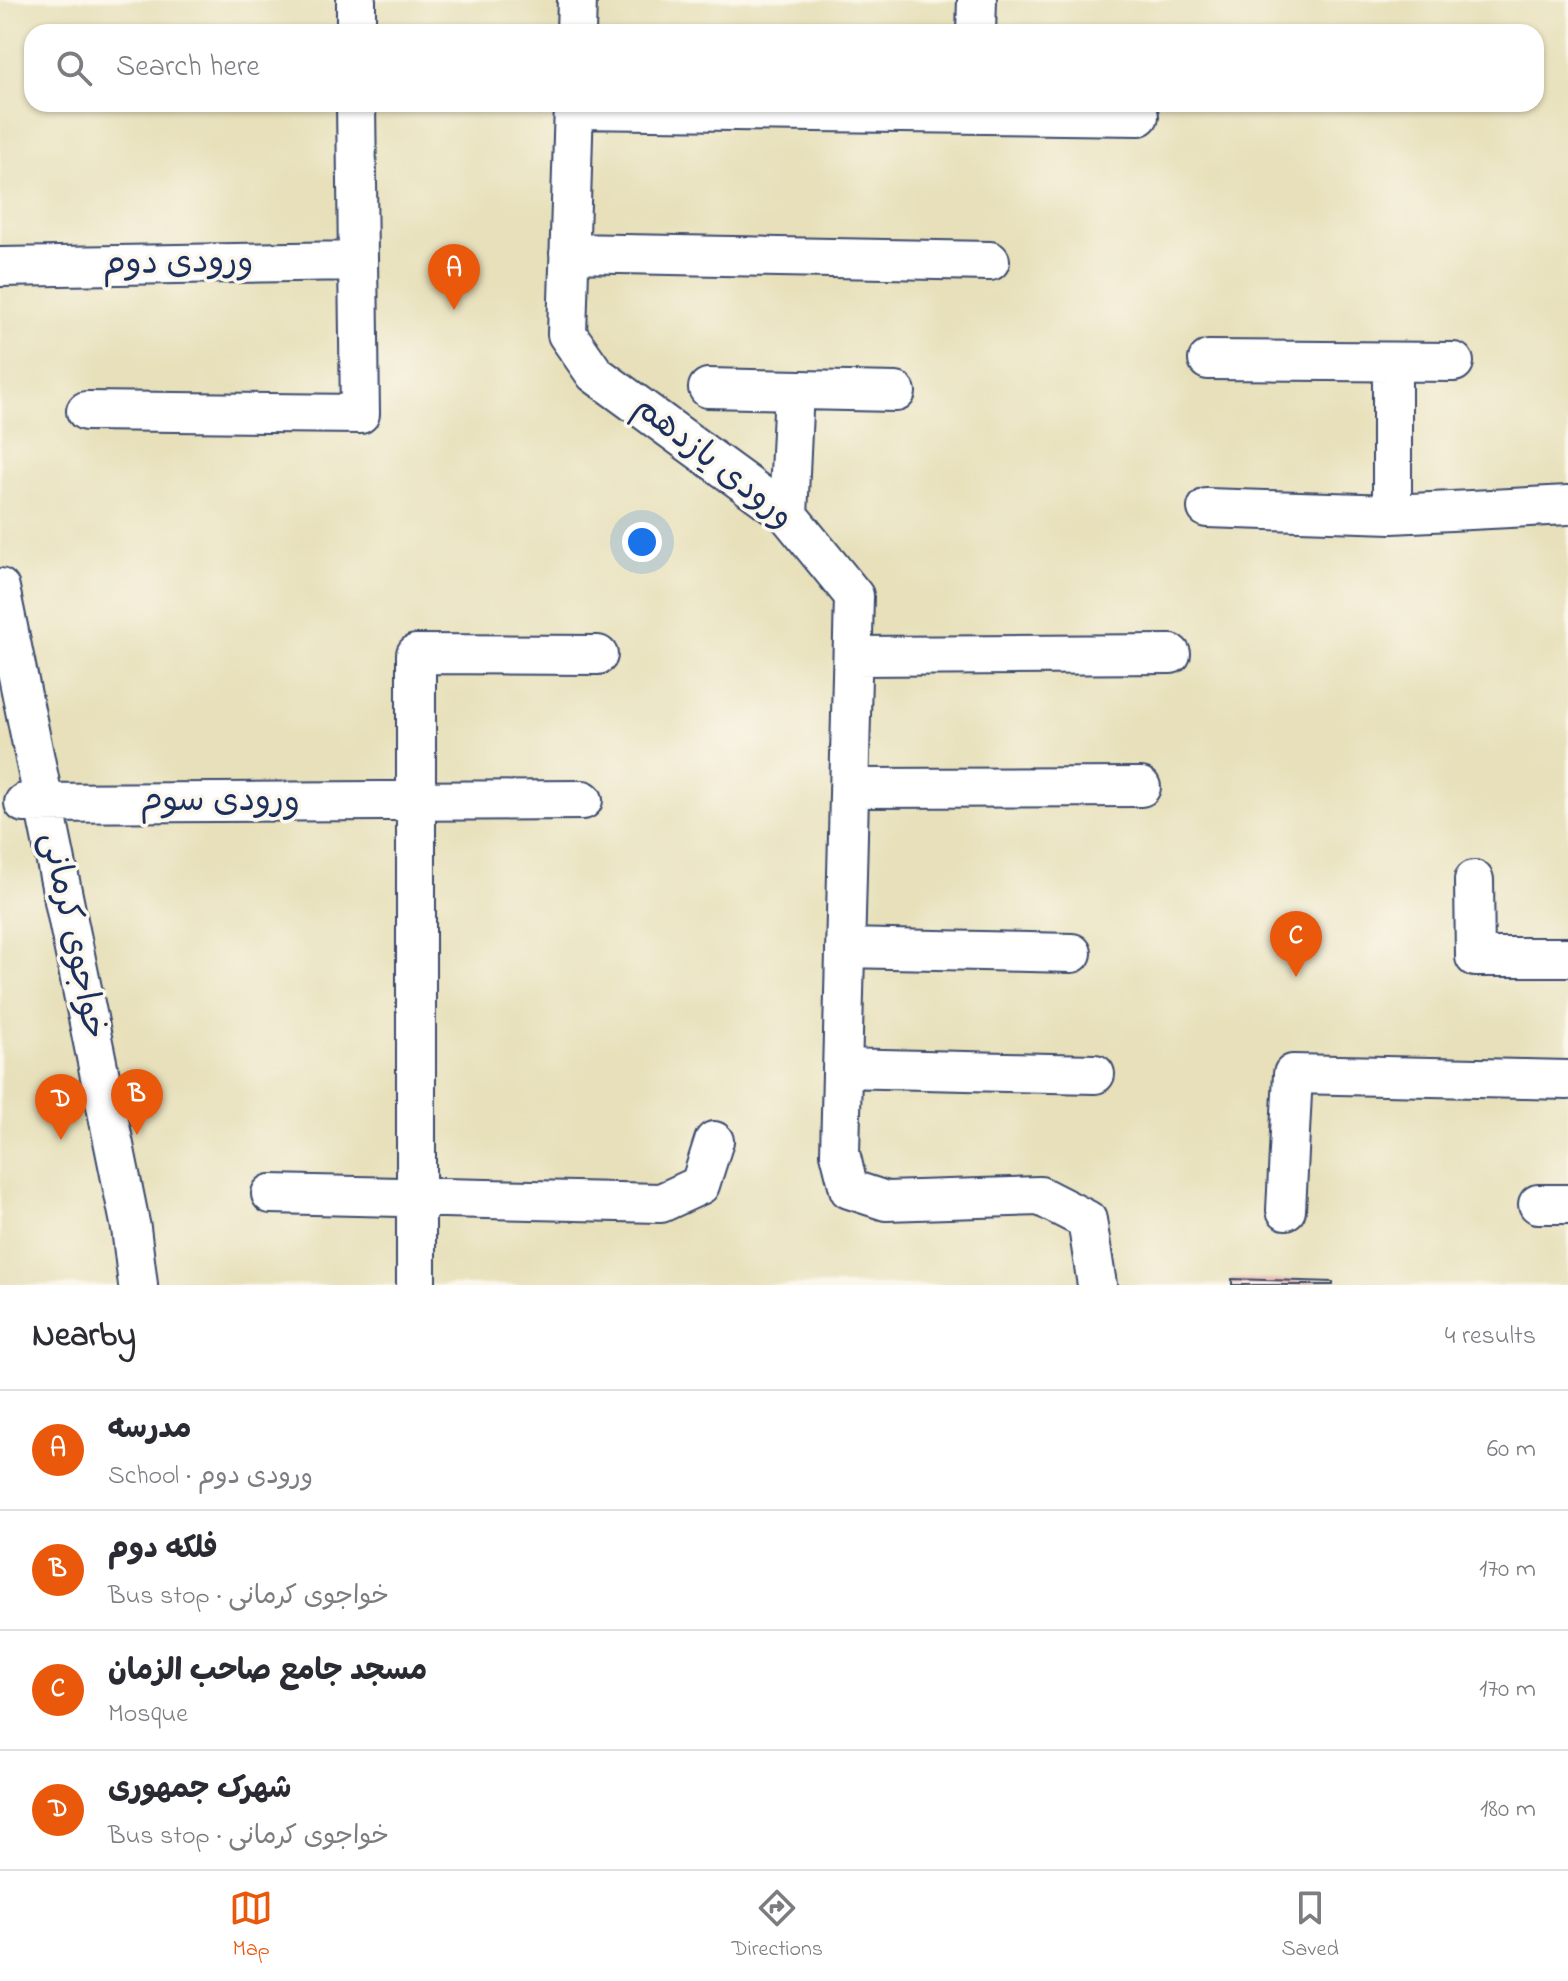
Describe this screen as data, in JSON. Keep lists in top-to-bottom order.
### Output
{
  "streets": {
    "street": [
      "ورودی دوم",
      "ورودی یازدهم",
      "ورودی سوم",
      "خواجوی کرمانی"
    ]
  },
  "crossings": [
    ["ورودی سوم", "خواجوی کرمانی"]
  ],
  "page": {
    "search": "Search here",
    "pins": [
      "A",
      "C",
      "B",
      "D"
    ],
    "heading": ["Nearby", "4 results"],
    "list": [
      {
        "mark": "A",
        "name": "مدرسه",
        "note": "School · ورودی دوم",
        "value": "60 m"
      },
      {
        "mark": "B",
        "name": "فلکه دوم",
        "note": "Bus stop · خواجوی کرمانی",
        "value": "170 m"
      },
      {
        "mark": "C",
        "name": "مسجد جامع صاحب الزمان",
        "note": "Mosque",
        "value": "170 m"
      },
      {
        "mark": "D",
        "name": "شهرک جمهوری",
        "note": "Bus stop · خواجوی کرمانی",
        "value": "180 m"
      }
    ],
    "nav": ["Map", "Directions", "Saved"]
  }
}
